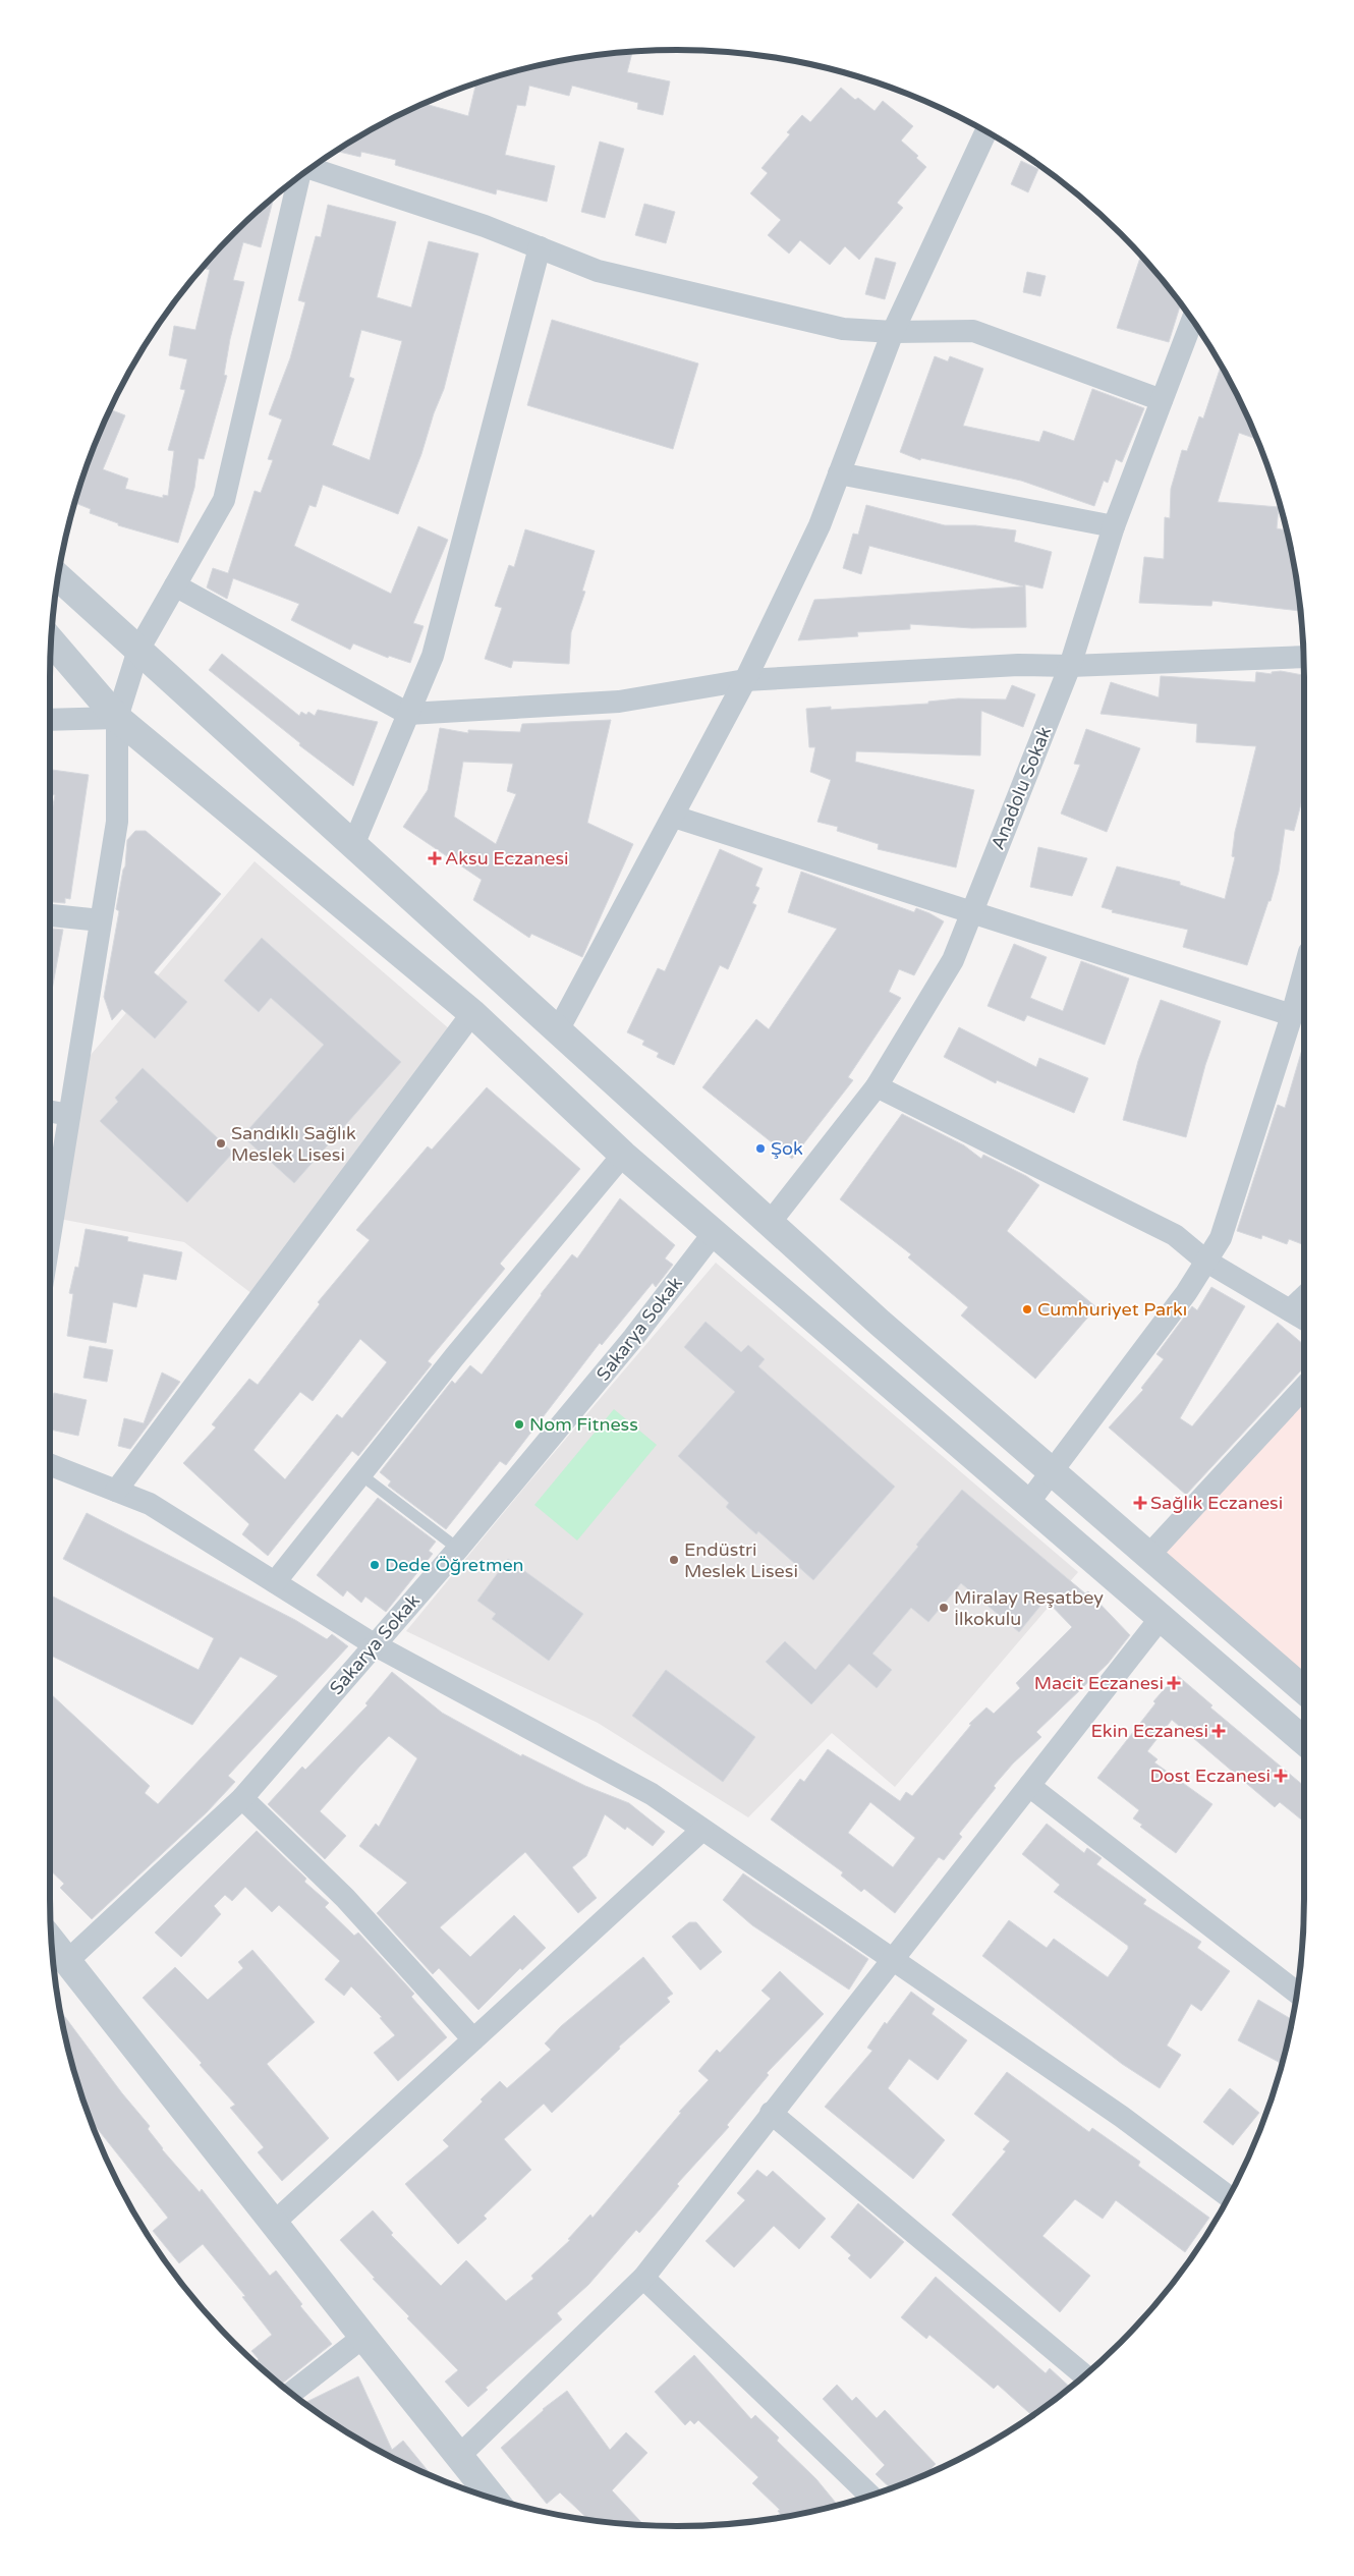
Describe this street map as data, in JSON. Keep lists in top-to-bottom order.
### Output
{
  "streets": {
    "street": ["Anadolu Sokak", "Sakarya Sokak"]
  },
  "places": {
    "health": [
      "Aksu Eczanesi",
      "Sağlık Eczanesi",
      "Macit Eczanesi",
      "Ekin Eczanesi",
      "Dost Eczanesi"
    ],
    "other": [
      "Sandıklı Sağlık Meslek Lisesi",
      "Şok",
      "Cumhuriyet Parkı",
      "Nom Fitness",
      "Endüstri Meslek Lisesi",
      "Dede Öğretmen",
      "Miralay Reşatbey İlkokulu"
    ]
  }
}
